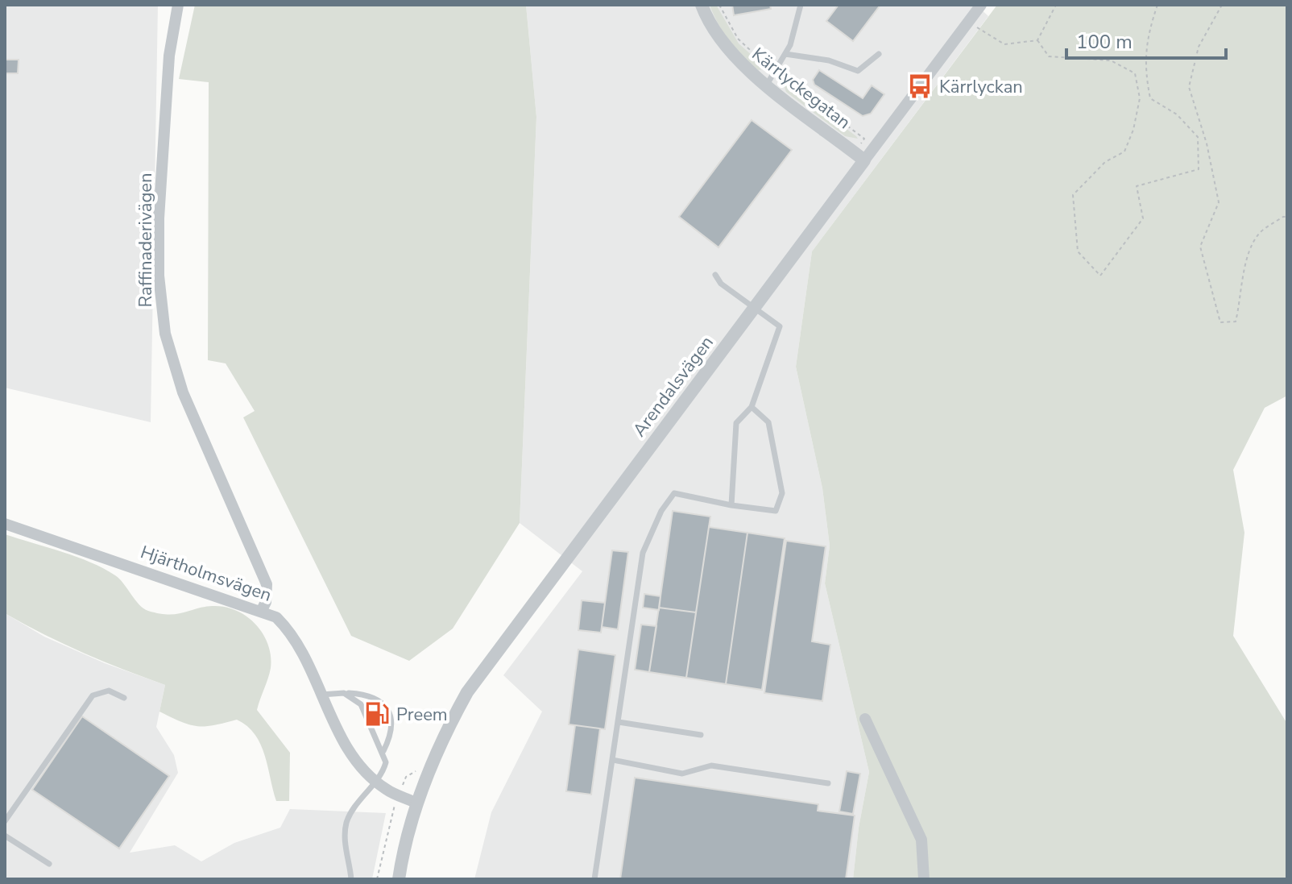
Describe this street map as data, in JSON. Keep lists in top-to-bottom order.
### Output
{
  "streets": {
    "street": [
      "Kärrlyckegatan",
      "Raffinaderivägen",
      "Arendalsvägen",
      "Hjärtholmsvägen"
    ]
  },
  "crossings": [
    ["Kärrlyckegatan", "Arendalsvägen"],
    ["Raffinaderivägen", "Hjärtholmsvägen"],
    ["Arendalsvägen", "Hjärtholmsvägen"]
  ],
  "places": {
    "bus stop": ["Kärrlyckan"],
    "fuel station": ["Preem"]
  },
  "scale_bar": "100 m"
}
